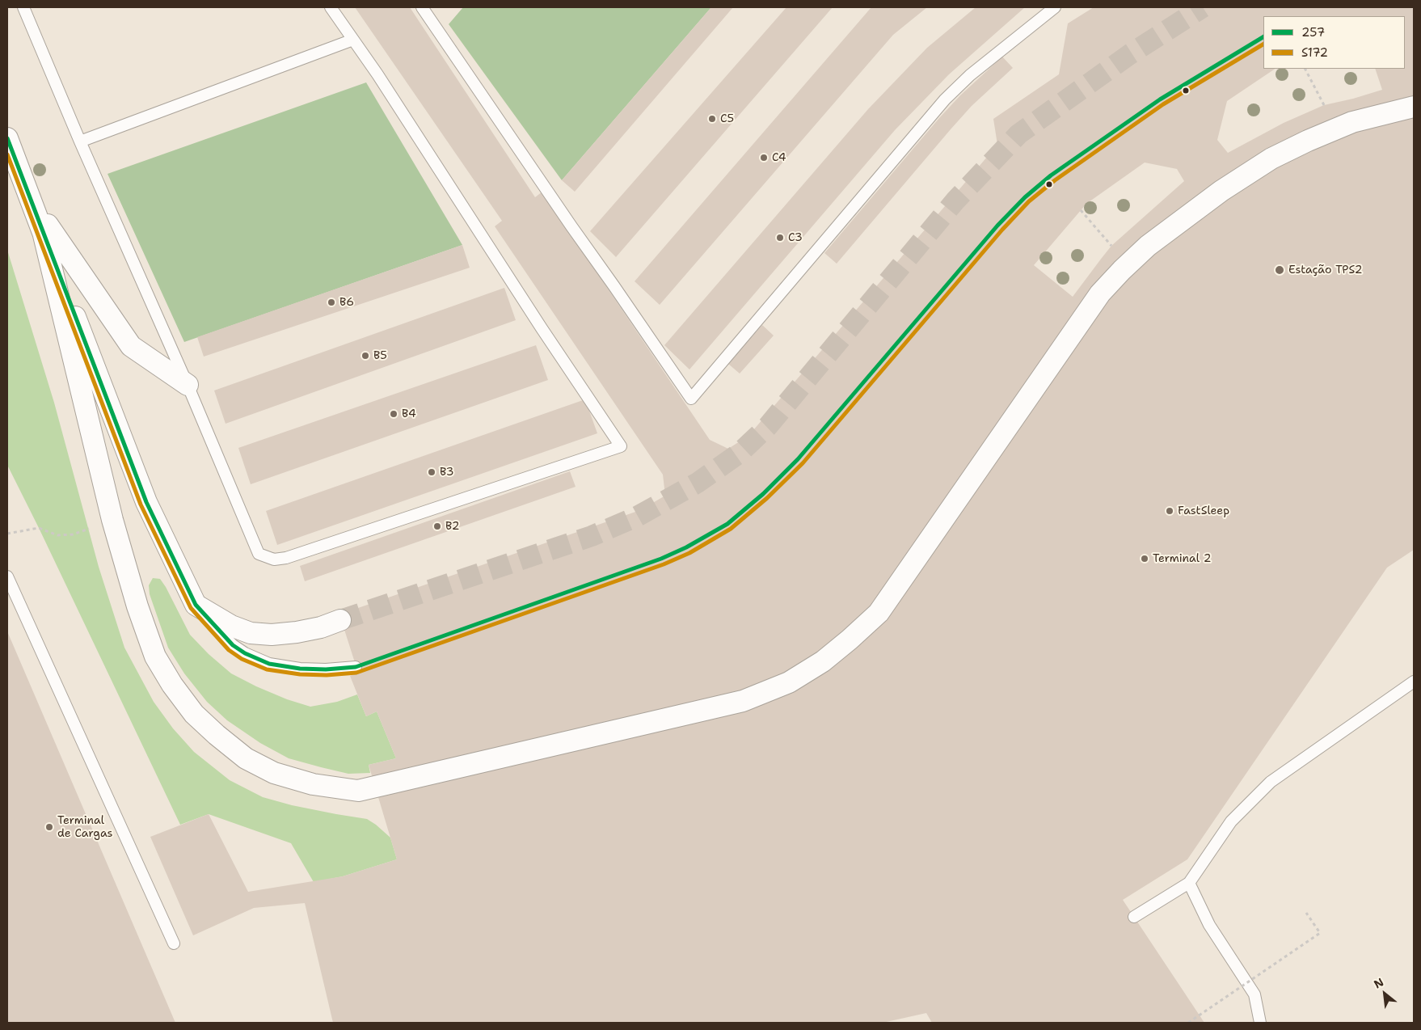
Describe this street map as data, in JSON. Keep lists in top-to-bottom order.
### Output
{
  "places": [
    "C5",
    "C4",
    "C3",
    "Estação TPS2",
    "B6",
    "B5",
    "B4",
    "B3",
    "FastSleep",
    "B2",
    "Terminal 2",
    "Terminal de Cargas"
  ],
  "lines": ["transit line 257", "transit line S172"],
  "legend": ["257", "S172"],
  "north": "top left"
}
